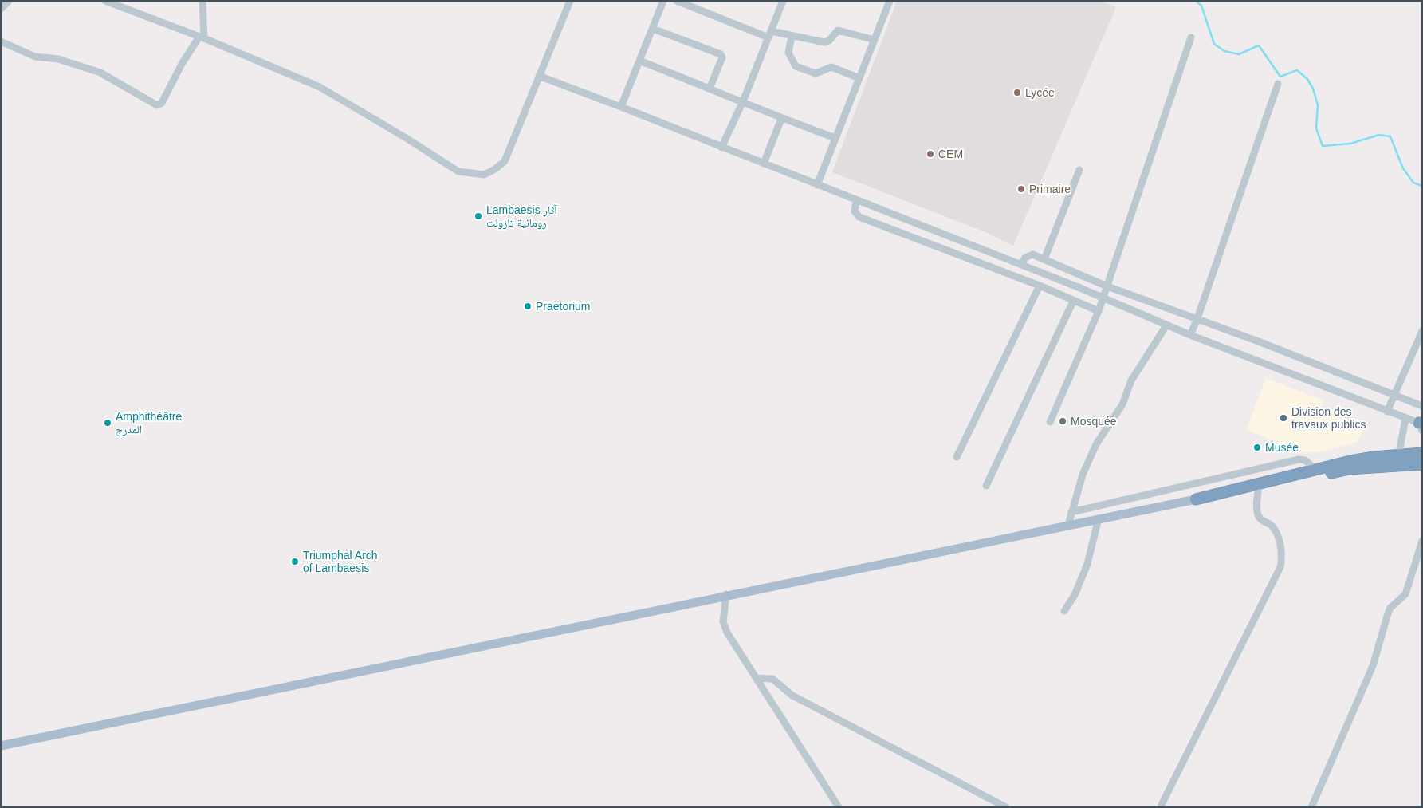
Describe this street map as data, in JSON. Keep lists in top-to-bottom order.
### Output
{
  "places": [
    "Lycée",
    "CEM",
    "Primaire",
    "Lambaesis آثار رومانية تازولت",
    "Praetorium",
    "Division des travaux publics",
    "Mosquée",
    "Amphithéâtre المدرج",
    "Musée",
    "Triumphal Arch of Lambaesis"
  ]
}
